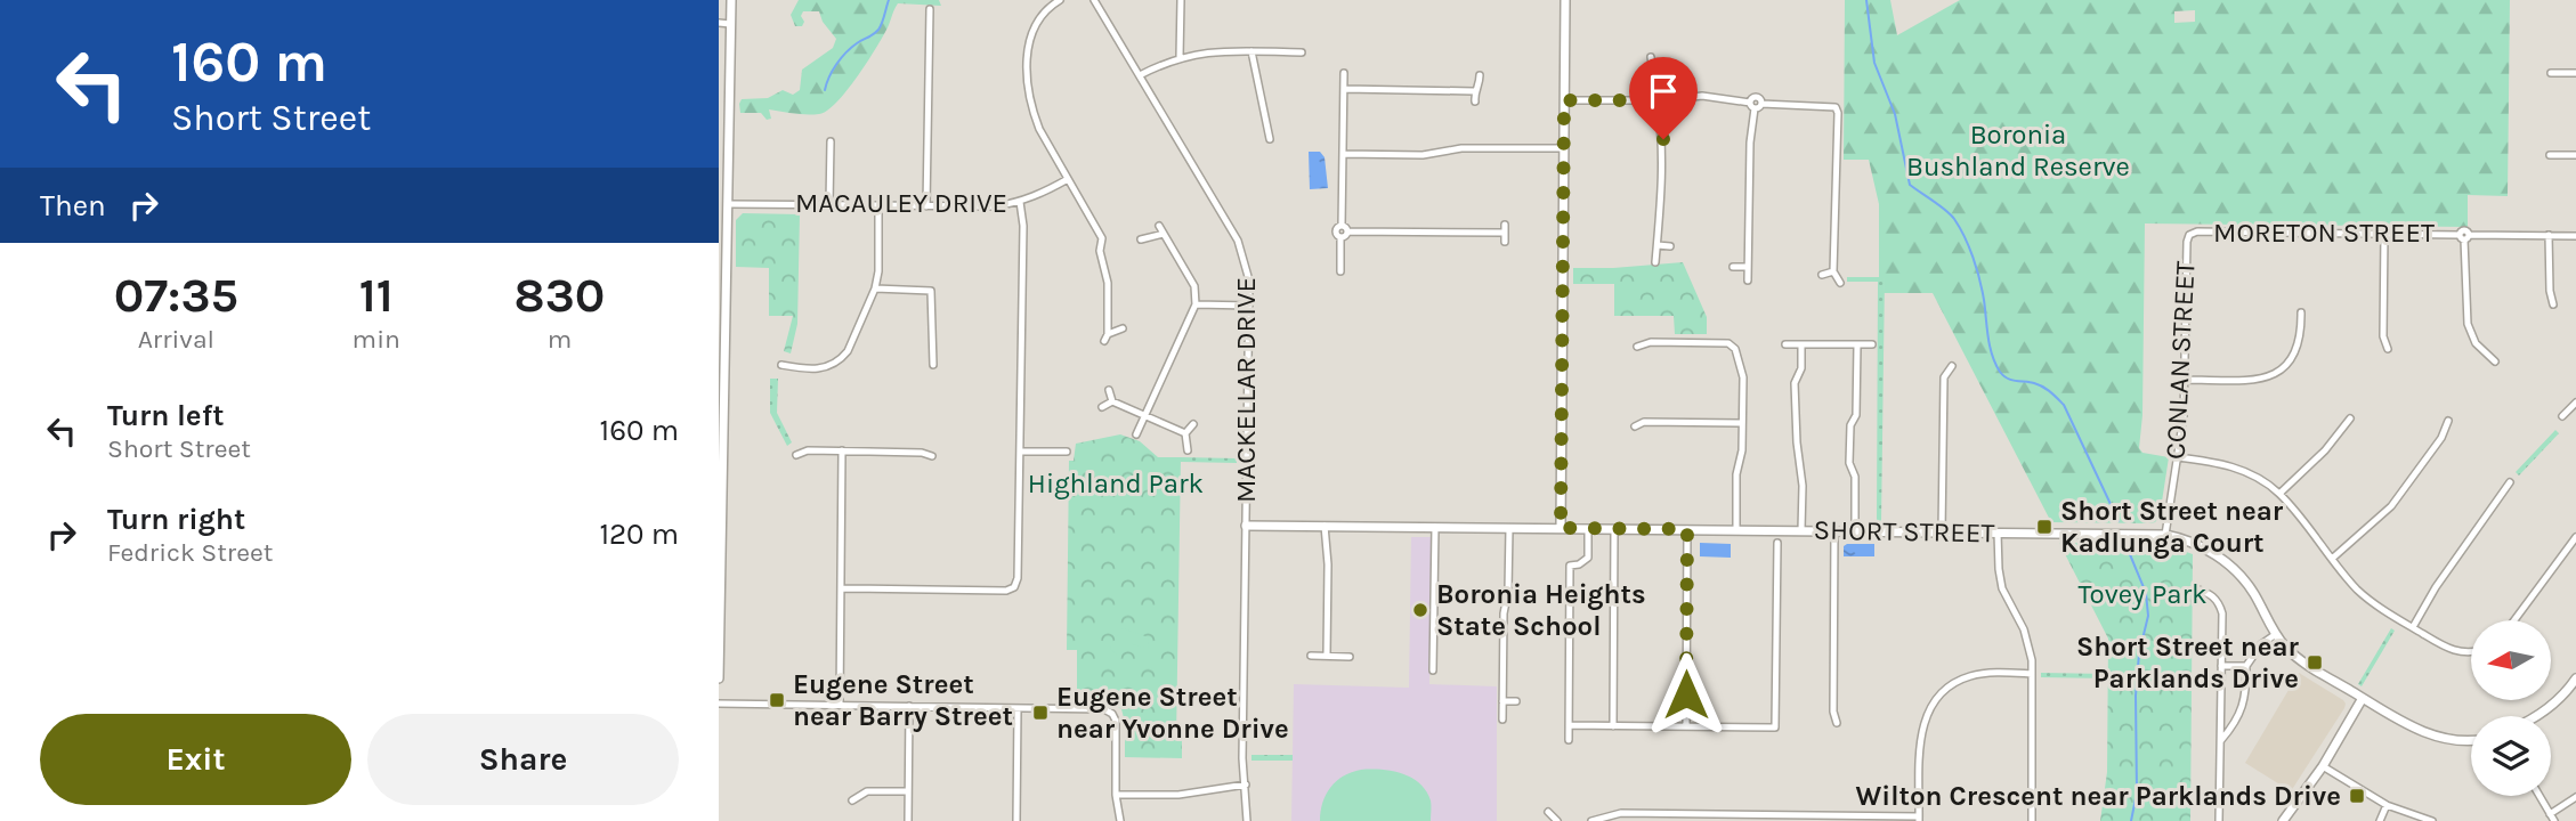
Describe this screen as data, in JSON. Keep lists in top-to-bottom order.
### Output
{
  "streets": {
    "street": [
      "MACAULEY DRIVE",
      "MORETON STREET",
      "CONLAN STREET",
      "MACKELLAR DRIVE",
      "SHORT STREET"
    ]
  },
  "crossings": [
    ["MORETON STREET", "CONLAN STREET"],
    ["CONLAN STREET", "SHORT STREET"],
    ["MACKELLAR DRIVE", "SHORT STREET"]
  ],
  "parks": ["Boronia Bushland Reserve", "Highland Park", "Tovey Park"],
  "places": {
    "transit": [
      "Short Street near Kadlunga Court",
      "Short Street near Parklands Drive",
      "Eugene Street near Barry Street",
      "Eugene Street near Yvonne Drive",
      "Wilton Crescent near Parklands Drive"
    ],
    "other": ["Boronia Heights State School"]
  },
  "north": "left",
  "page": {
    "turn": ["160 m", "Short Street"],
    "then": "Then",
    "eta": [
      "07:35",
      "Arrival",
      "11",
      "min",
      "830",
      "m"
    ],
    "list": [
      {
        "name": "Turn left",
        "note": "Short Street",
        "value": "160 m"
      },
      {
        "name": "Turn right",
        "note": "Fedrick Street",
        "value": "120 m"
      }
    ],
    "buttons": ["Exit", "Share"]
  }
}
